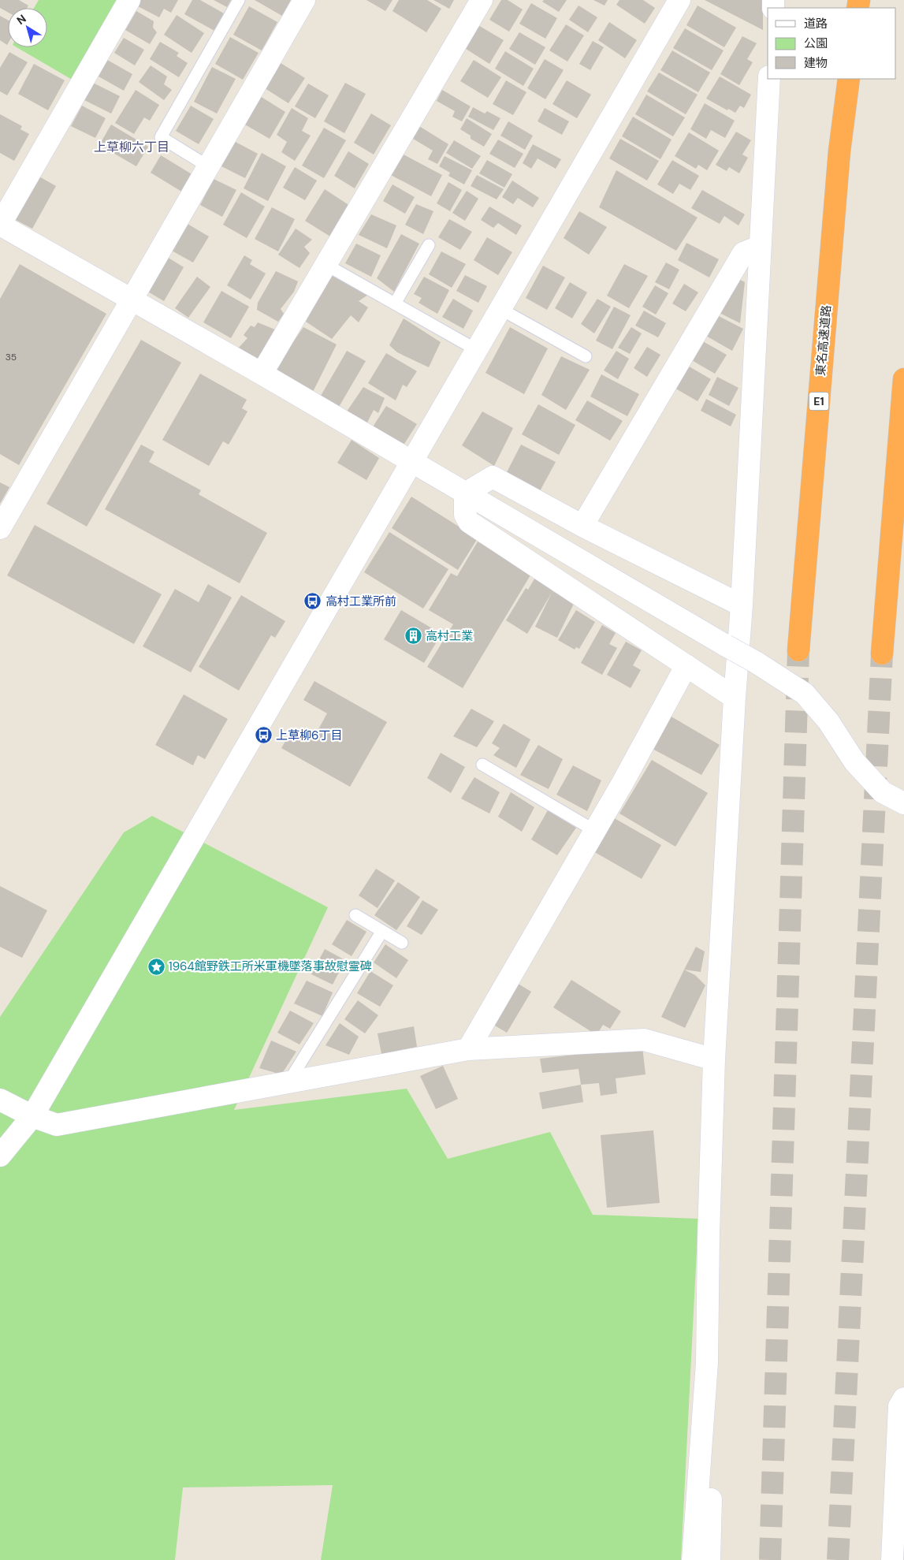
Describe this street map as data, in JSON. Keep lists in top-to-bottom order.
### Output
{
  "streets": {
    "highway": ["東名高速道路", "E1"]
  },
  "districts": ["上草柳六丁目"],
  "places": {
    "bus stop": ["高村工業所前", "上草柳6丁目"],
    "building": ["高村工業"],
    "place": ["1964館野鉄工所米軍機墜落事故慰霊碑"]
  },
  "house_numbers": ["35"],
  "legend": ["道路", "公園", "建物"],
  "north": "top left"
}
